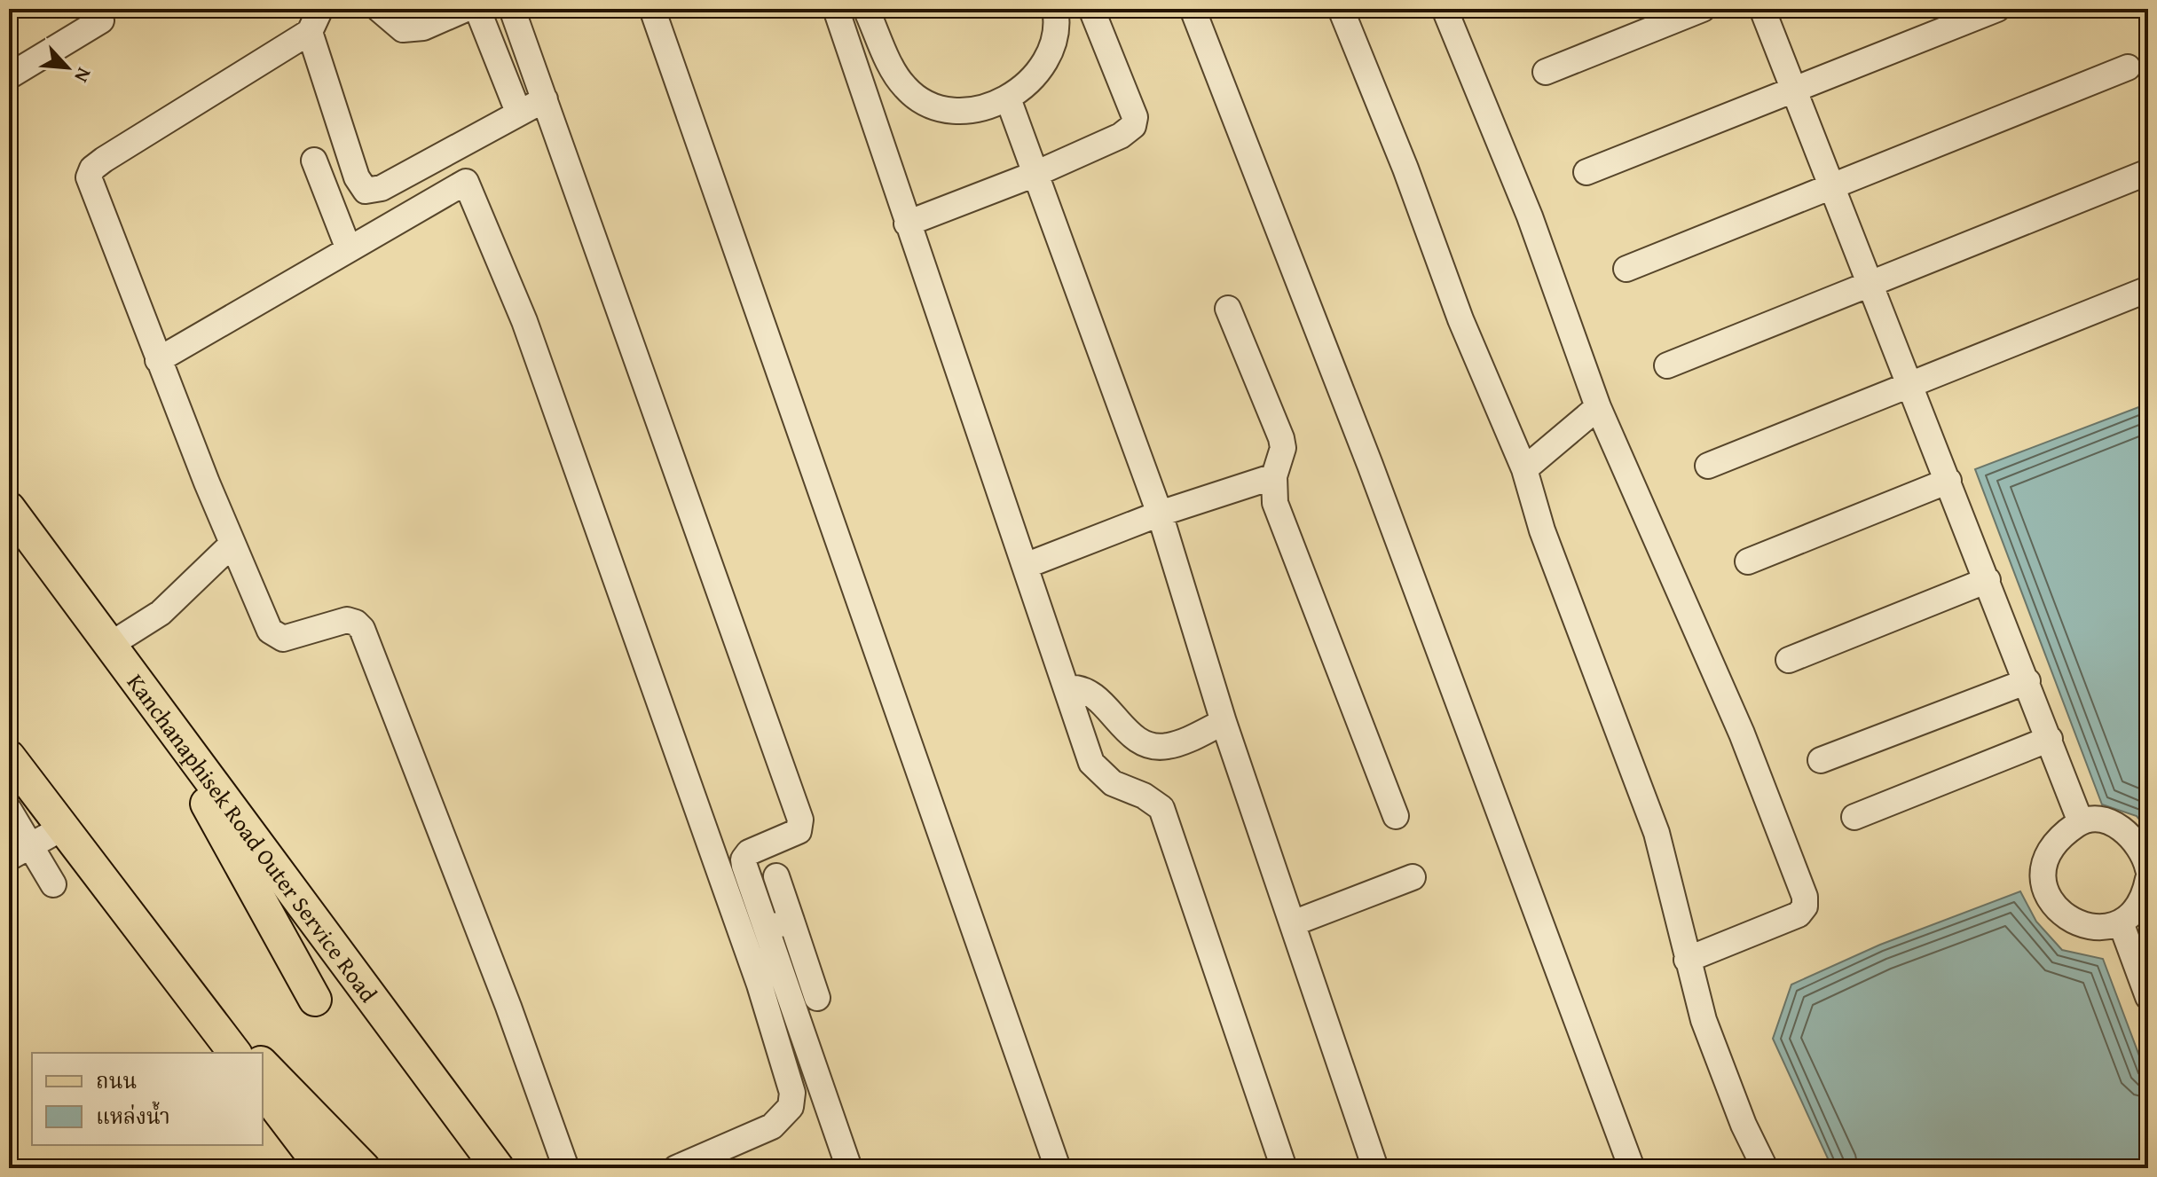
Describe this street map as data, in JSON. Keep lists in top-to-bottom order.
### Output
{
  "streets": {
    "main road": ["Kanchanaphisek Road Outer Service Road"]
  },
  "legend": ["ถนน", "แหล่งน้ำ"],
  "north": "bottom right"
}
